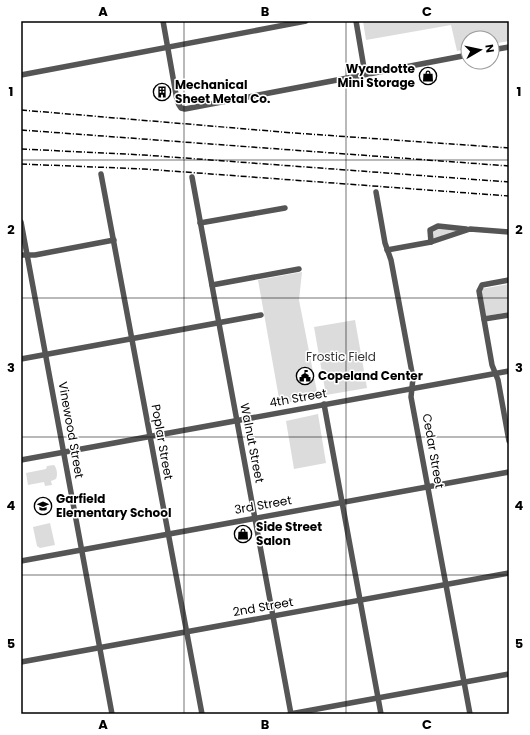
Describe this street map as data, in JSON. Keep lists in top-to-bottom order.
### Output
{
  "streets": {
    "street": [
      "4th Street",
      "Vinewood Street",
      "Poplar Street",
      "Walnut Street",
      "Cedar Street",
      "3rd Street",
      "2nd Street"
    ]
  },
  "crossings": [
    ["4th Street", "Vinewood Street"],
    ["4th Street", "Poplar Street"],
    ["4th Street", "Walnut Street"],
    ["4th Street", "Cedar Street"],
    ["Vinewood Street", "3rd Street"],
    ["Vinewood Street", "2nd Street"],
    ["Poplar Street", "3rd Street"],
    ["Poplar Street", "2nd Street"],
    ["Walnut Street", "3rd Street"],
    ["Walnut Street", "2nd Street"],
    ["Cedar Street", "3rd Street"],
    ["Cedar Street", "2nd Street"]
  ],
  "parks": ["Frostic Field"],
  "places": {
    "shop": ["Wyandotte Mini Storage", "Side Street Salon"],
    "building": ["Mechanical Sheet Metal Co."],
    "public building": ["Copeland Center"],
    "school or university": ["Garfield Elementary School"]
  },
  "north": "right",
  "grid": {
    "columns": ["A", "B", "C"],
    "rows": [
      "1",
      "2",
      "3",
      "4",
      "5"
    ]
  }
}
